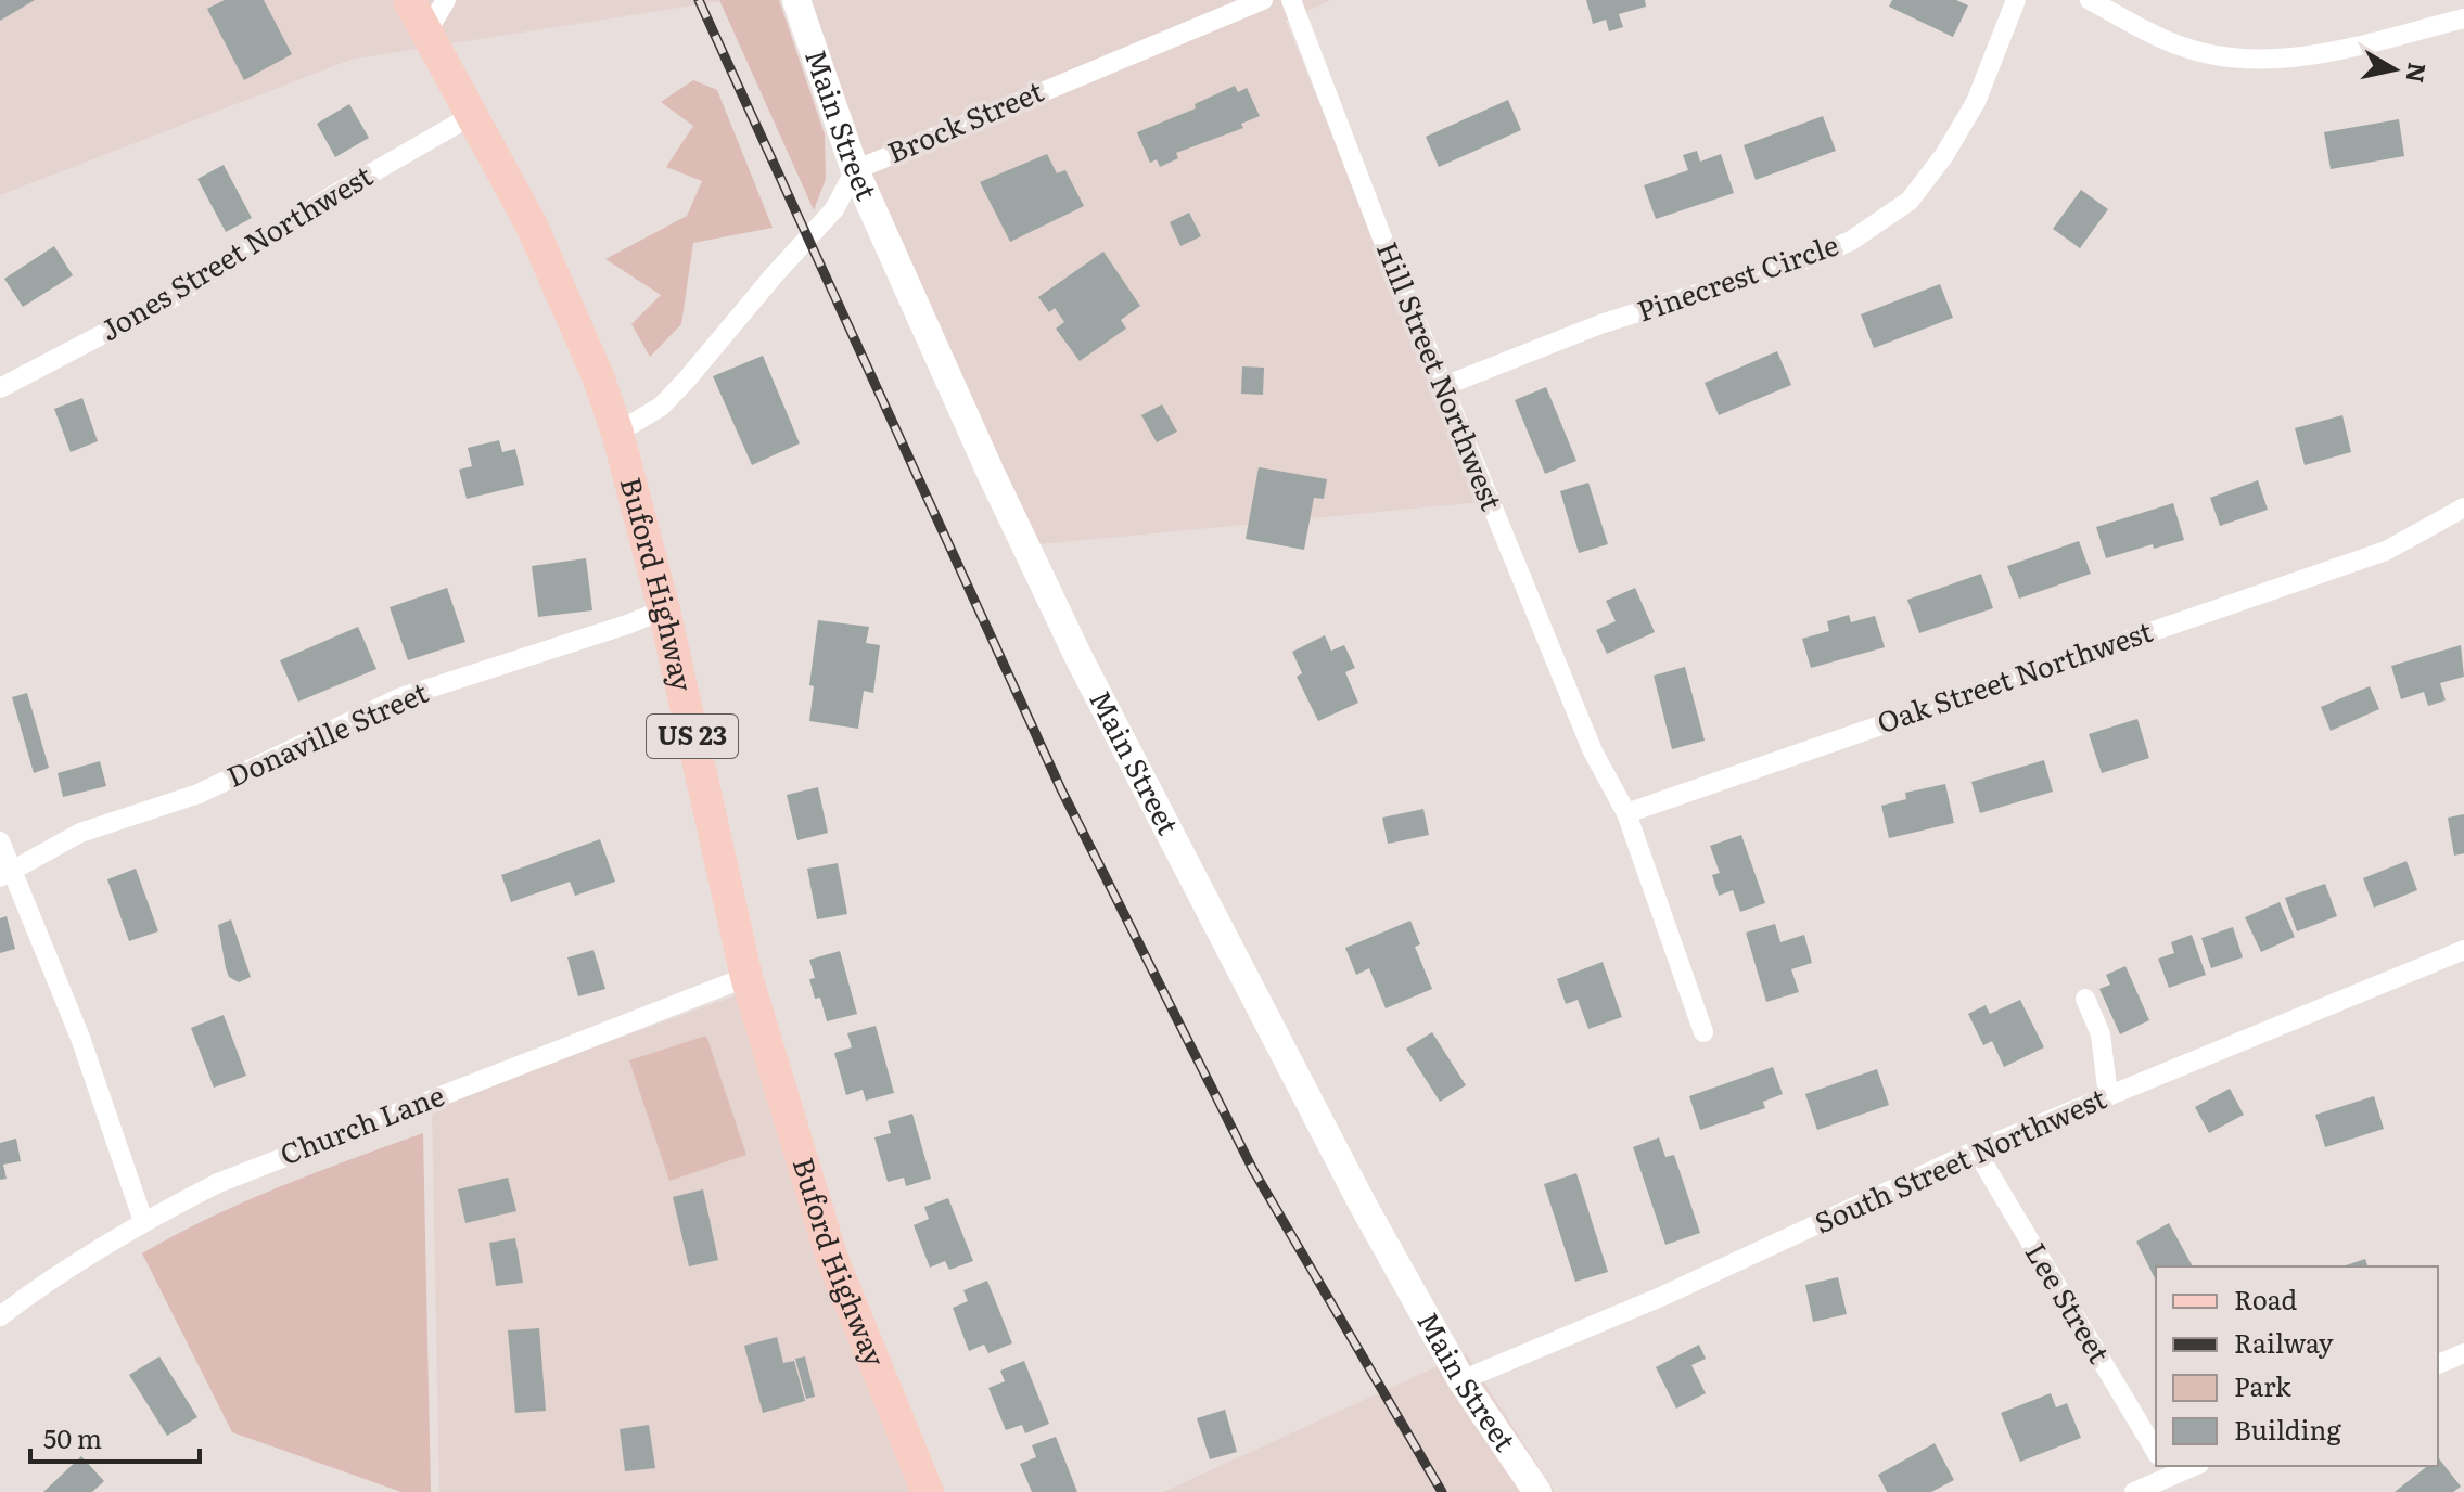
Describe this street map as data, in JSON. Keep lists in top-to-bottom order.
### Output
{
  "streets": {
    "main road": ["Buford Highway", "US 23"],
    "street": [
      "Brock Street",
      "Main Street",
      "Jones Street Northwest",
      "Pinecrest Circle",
      "Hill Street Northwest",
      "Oak Street Northwest",
      "Donaville Street",
      "Church Lane",
      "South Street Northwest",
      "Lee Street"
    ]
  },
  "crossings": [
    ["Brock Street", "Main Street"],
    ["Brock Street", "Buford Highway"],
    ["Main Street", "South Street Northwest"],
    ["Jones Street Northwest", "Buford Highway"],
    ["Pinecrest Circle", "Hill Street Northwest"],
    ["Hill Street Northwest", "Oak Street Northwest"],
    ["Buford Highway", "Donaville Street"],
    ["Buford Highway", "Church Lane"],
    ["South Street Northwest", "Lee Street"]
  ],
  "legend": [
    "Road",
    "Railway",
    "Park",
    "Building"
  ],
  "scale_bar": "50 m",
  "north": "right"
}
